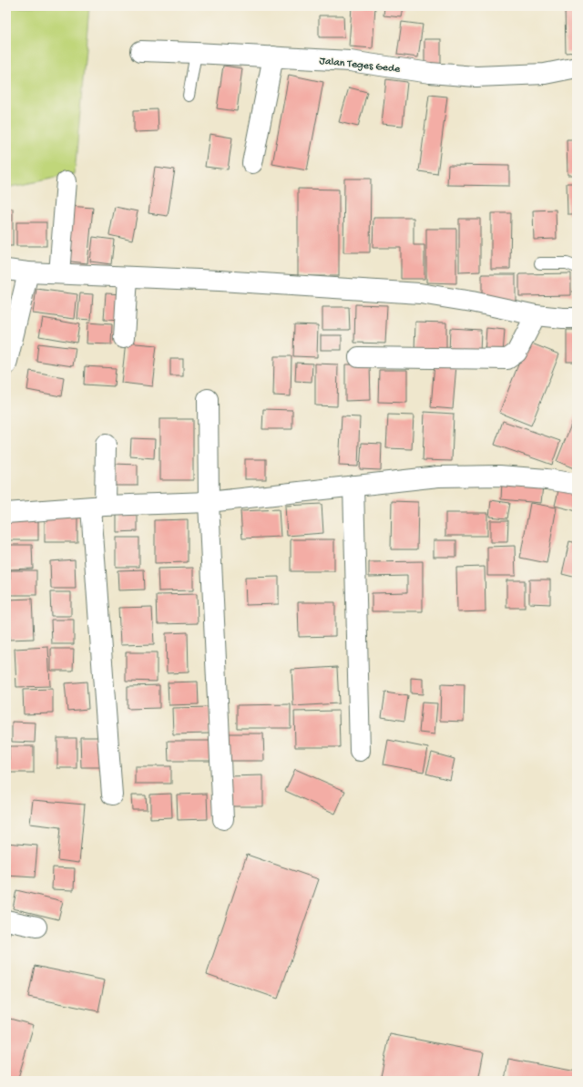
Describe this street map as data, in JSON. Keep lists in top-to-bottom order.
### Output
{
  "streets": {
    "street": ["Jalan Teges Gede"]
  }
}
